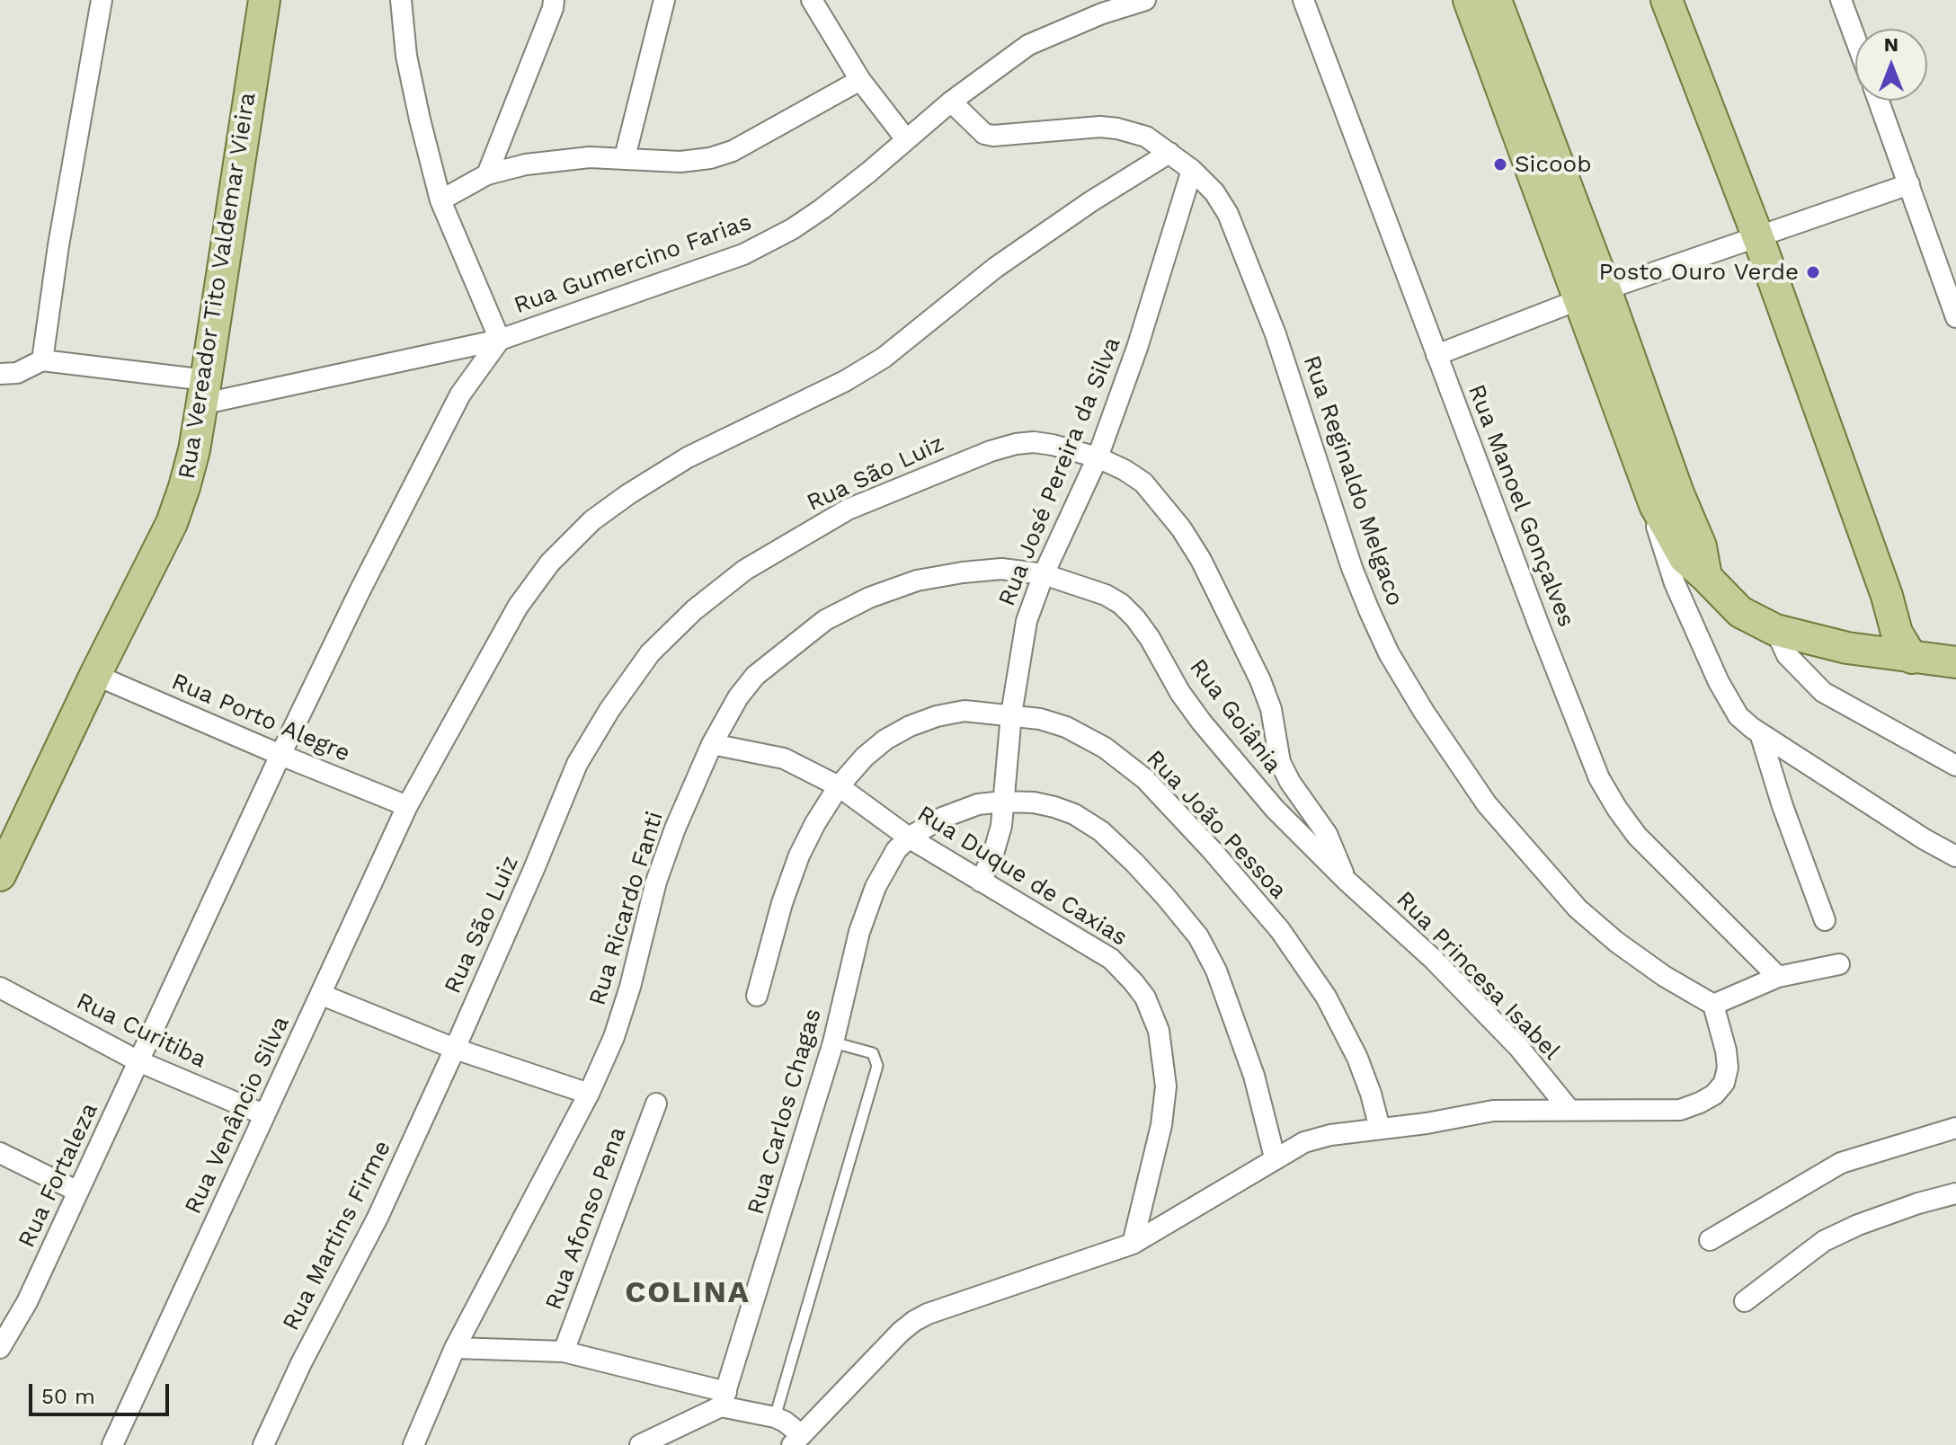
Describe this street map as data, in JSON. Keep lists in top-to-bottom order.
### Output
{
  "streets": {
    "main road": ["Rua Vereador Tito Valdemar Vieira"],
    "street": [
      "Rua Gumercino Farias",
      "Rua José Pereira da Silva",
      "Rua São Luiz",
      "Rua Reginaldo Melgaco",
      "Rua Manoel Gonçalves",
      "Rua Goiânia",
      "Rua Porto Alegre",
      "Rua João Pessoa",
      "Rua Duque de Caxias",
      "Rua Ricardo Fanti",
      "Rua Princesa Isabel",
      "Rua Curitiba",
      "Rua Carlos Chagas",
      "Rua Venâncio Silva",
      "Rua Fortaleza",
      "Rua Afonso Pena",
      "Rua Martins Firme"
    ]
  },
  "crossings": [
    ["Rua Gumercino Farias", "Rua Vereador Tito Valdemar Vieira"],
    ["Rua Gumercino Farias", "Rua Reginaldo Melgaco"],
    ["Rua Gumercino Farias", "Rua Fortaleza"],
    ["Rua Vereador Tito Valdemar Vieira", "Rua Porto Alegre"],
    ["Rua José Pereira da Silva", "Rua São Luiz"],
    ["Rua José Pereira da Silva", "Rua Reginaldo Melgaco"],
    ["Rua José Pereira da Silva", "Rua Goiânia"],
    ["Rua José Pereira da Silva", "Rua João Pessoa"],
    ["Rua José Pereira da Silva", "Rua Duque de Caxias"],
    ["Rua José Pereira da Silva", "Rua Ricardo Fanti"],
    ["Rua São Luiz", "Rua Goiânia"],
    ["Rua São Luiz", "Rua Princesa Isabel"],
    ["Rua São Luiz", "Rua Martins Firme"],
    ["Rua Reginaldo Melgaco", "Rua Venâncio Silva"],
    ["Rua Goiânia", "Rua Ricardo Fanti"],
    ["Rua Goiânia", "Rua Princesa Isabel"],
    ["Rua Porto Alegre", "Rua Venâncio Silva"],
    ["Rua Porto Alegre", "Rua Fortaleza"],
    ["Rua João Pessoa", "Rua Duque de Caxias"],
    ["Rua Duque de Caxias", "Rua Ricardo Fanti"],
    ["Rua Duque de Caxias", "Rua Carlos Chagas"],
    ["Rua Curitiba", "Rua Venâncio Silva"],
    ["Rua Curitiba", "Rua Fortaleza"]
  ],
  "districts": ["COLINA"],
  "places": ["Sicoob", "Posto Ouro Verde"],
  "scale_bar": "50 m",
  "north": "top"
}
